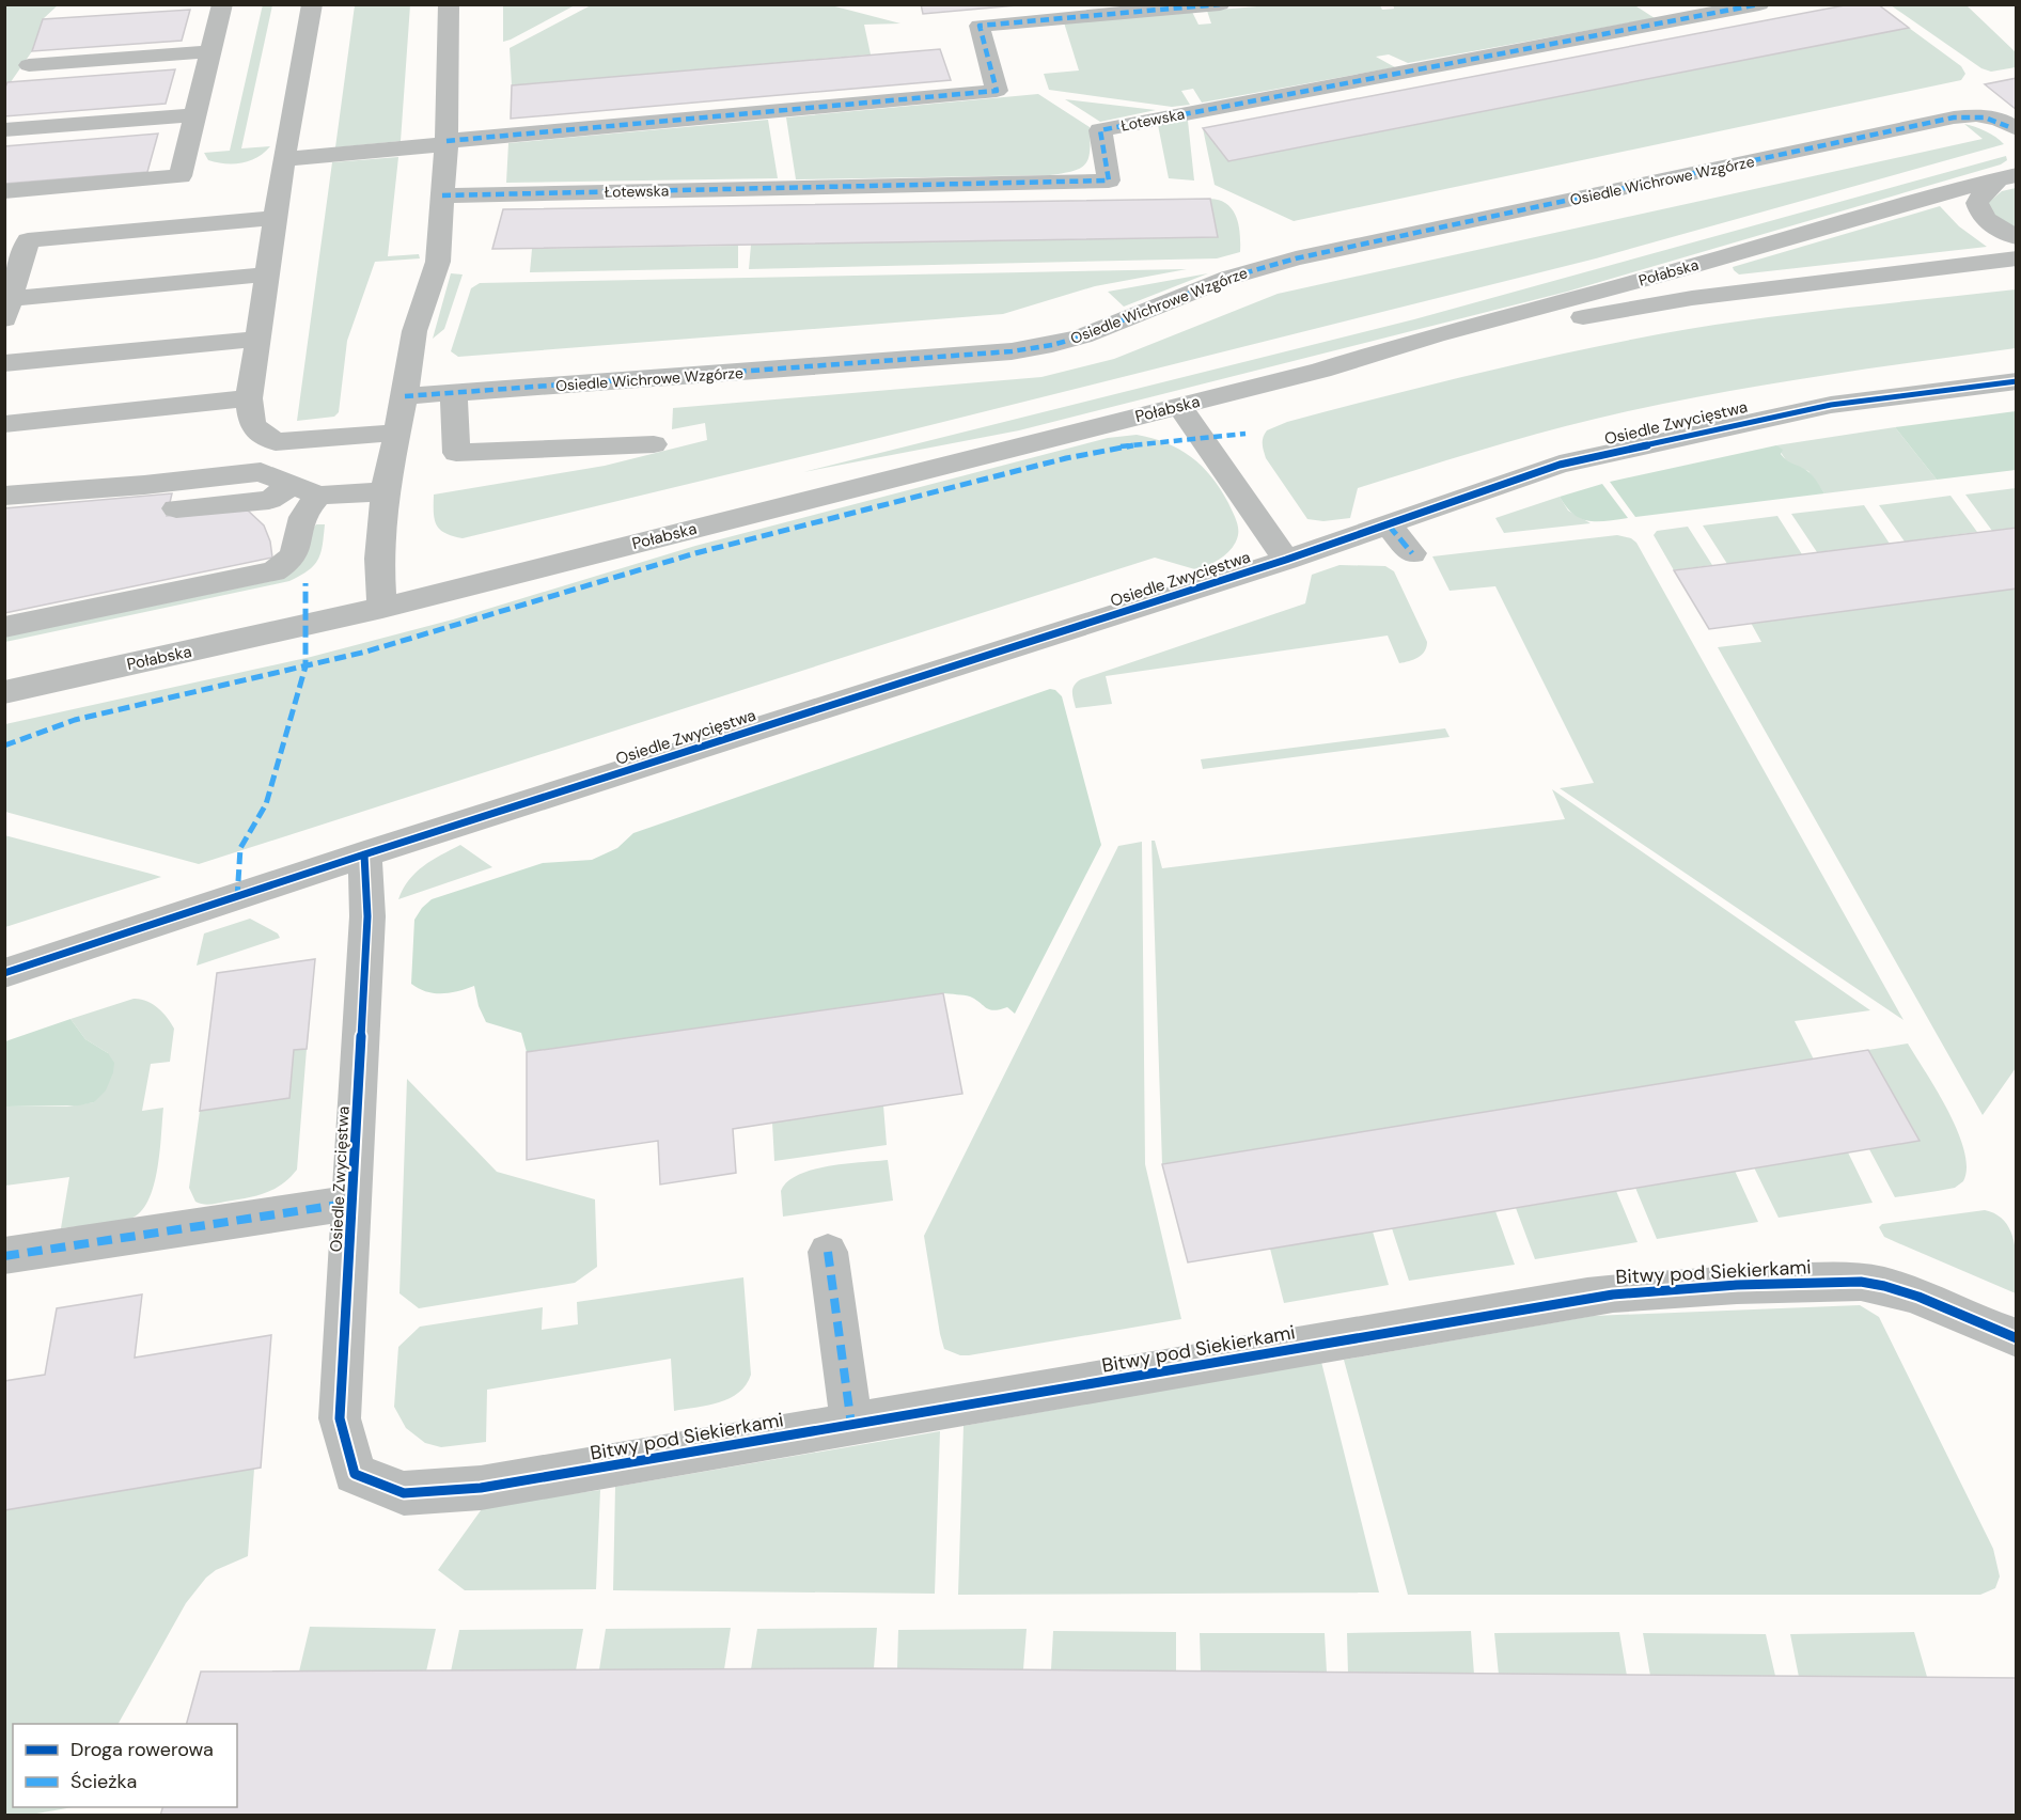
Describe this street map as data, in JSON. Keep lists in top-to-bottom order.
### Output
{
  "streets": {
    "street": [
      "Łotewska",
      "Osiedle Wichrowe Wzgórze",
      "Połabska",
      "Osiedle Zwycięstwa",
      "Bitwy pod Siekierkami"
    ]
  },
  "crossings": [
    ["Osiedle Zwycięstwa", "Bitwy pod Siekierkami"]
  ],
  "legend": ["Droga rowerowa", "Ścieżka"]
}
